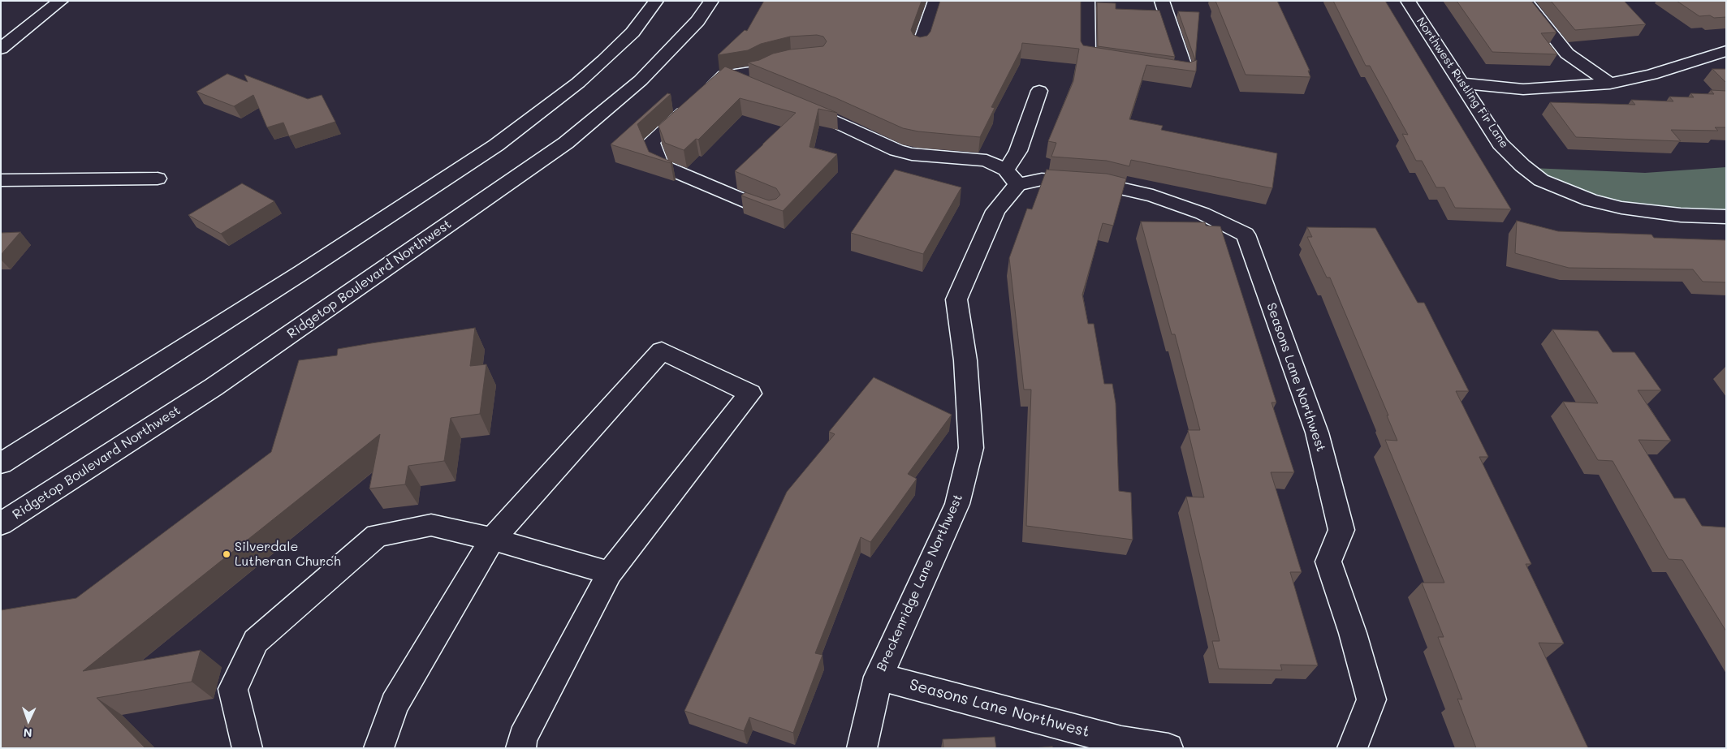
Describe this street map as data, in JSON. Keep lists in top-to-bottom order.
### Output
{
  "streets": {
    "street": [
      "Northwest Rustling Fir Lane",
      "Ridgetop Boulevard Northwest",
      "Seasons Lane Northwest",
      "Breckenridge Lane Northwest"
    ]
  },
  "crossings": [
    ["Seasons Lane Northwest", "Breckenridge Lane Northwest"]
  ],
  "places": ["Silverdale Lutheran Church"],
  "north": "bottom"
}
